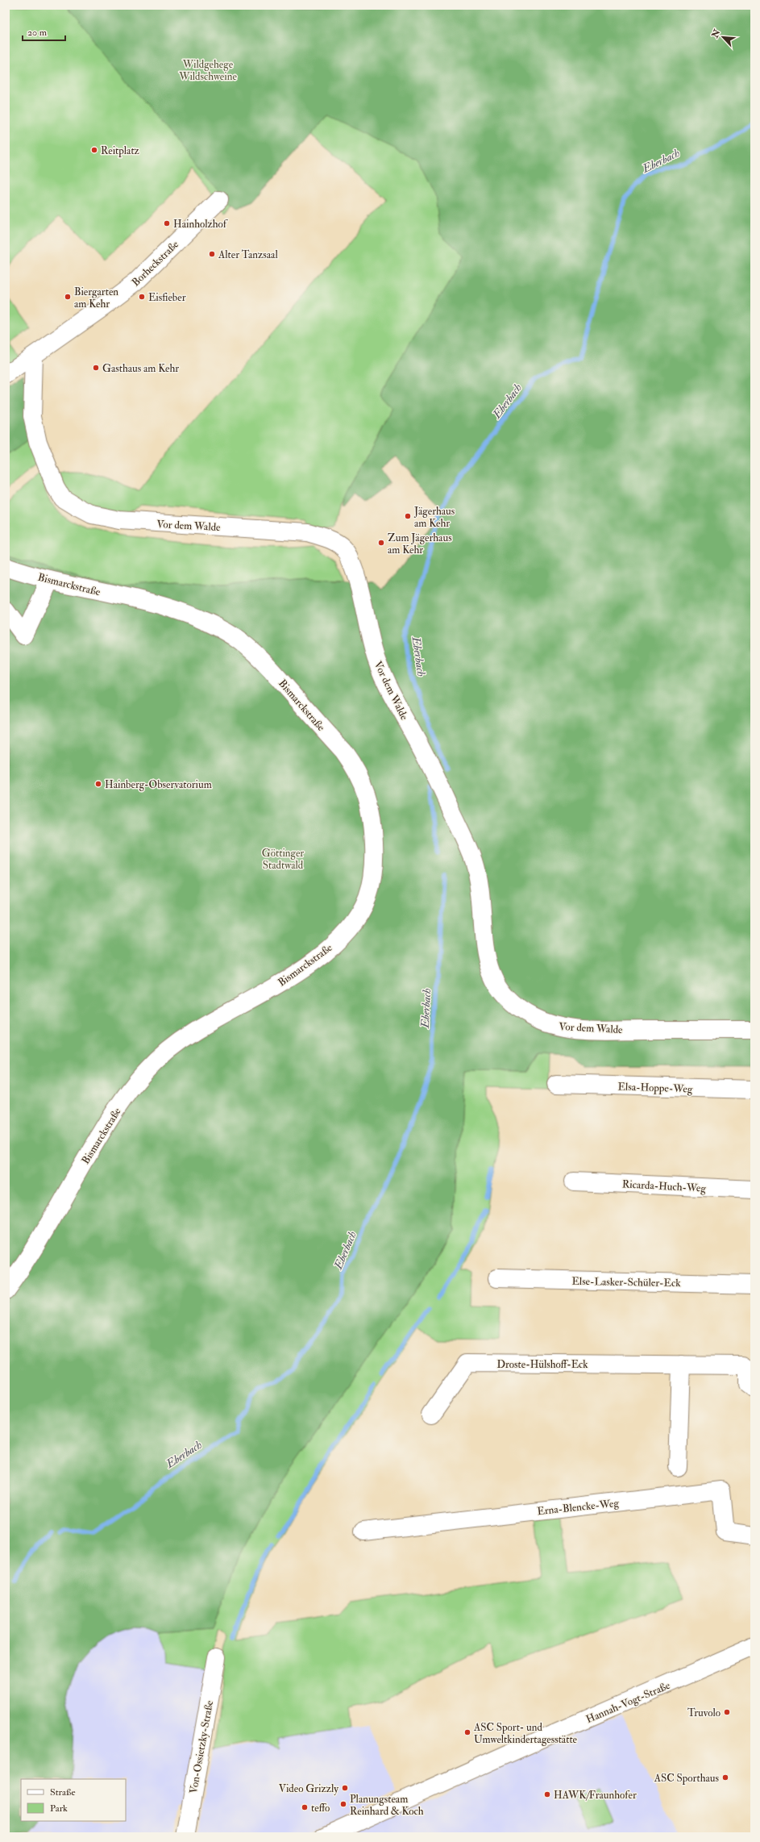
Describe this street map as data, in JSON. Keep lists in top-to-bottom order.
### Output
{
  "streets": {
    "street": [
      "Borheckstraße",
      "Vor dem Walde",
      "Bismarckstraße",
      "Elsa-Hoppe-Weg",
      "Ricarda-Huch-Weg",
      "Else-Lasker-Schüler-Eck",
      "Droste-Hülshoff-Eck",
      "Erna-Blencke-Weg",
      "Hannah-Vogt-Straße",
      "Von-Ossietzky-Straße"
    ]
  },
  "crossings": [
    ["Borheckstraße", "Vor dem Walde"]
  ],
  "water": ["Eberbach"],
  "parks": ["Wildgehege Wildschweine", "Göttinger Stadtwald"],
  "places": [
    "Reitplatz",
    "Hainholzhof",
    "Alter Tanzsaal",
    "Biergarten am Kehr",
    "Eisfieber",
    "Gasthaus am Kehr",
    "Jägerhaus am Kehr",
    "Zum Jägerhaus am Kehr",
    "Hainberg-Observatorium",
    "Truvolo",
    "ASC Sport- und Umweltkindertagesstätte",
    "ASC Sporthaus",
    "Video Grizzly",
    "HAWK/Fraunhofer",
    "Planungsteam Reinhard & Koch",
    "teffo"
  ],
  "legend": ["Straße", "Park"],
  "scale_bar": "20 m",
  "north": "top left"
}
